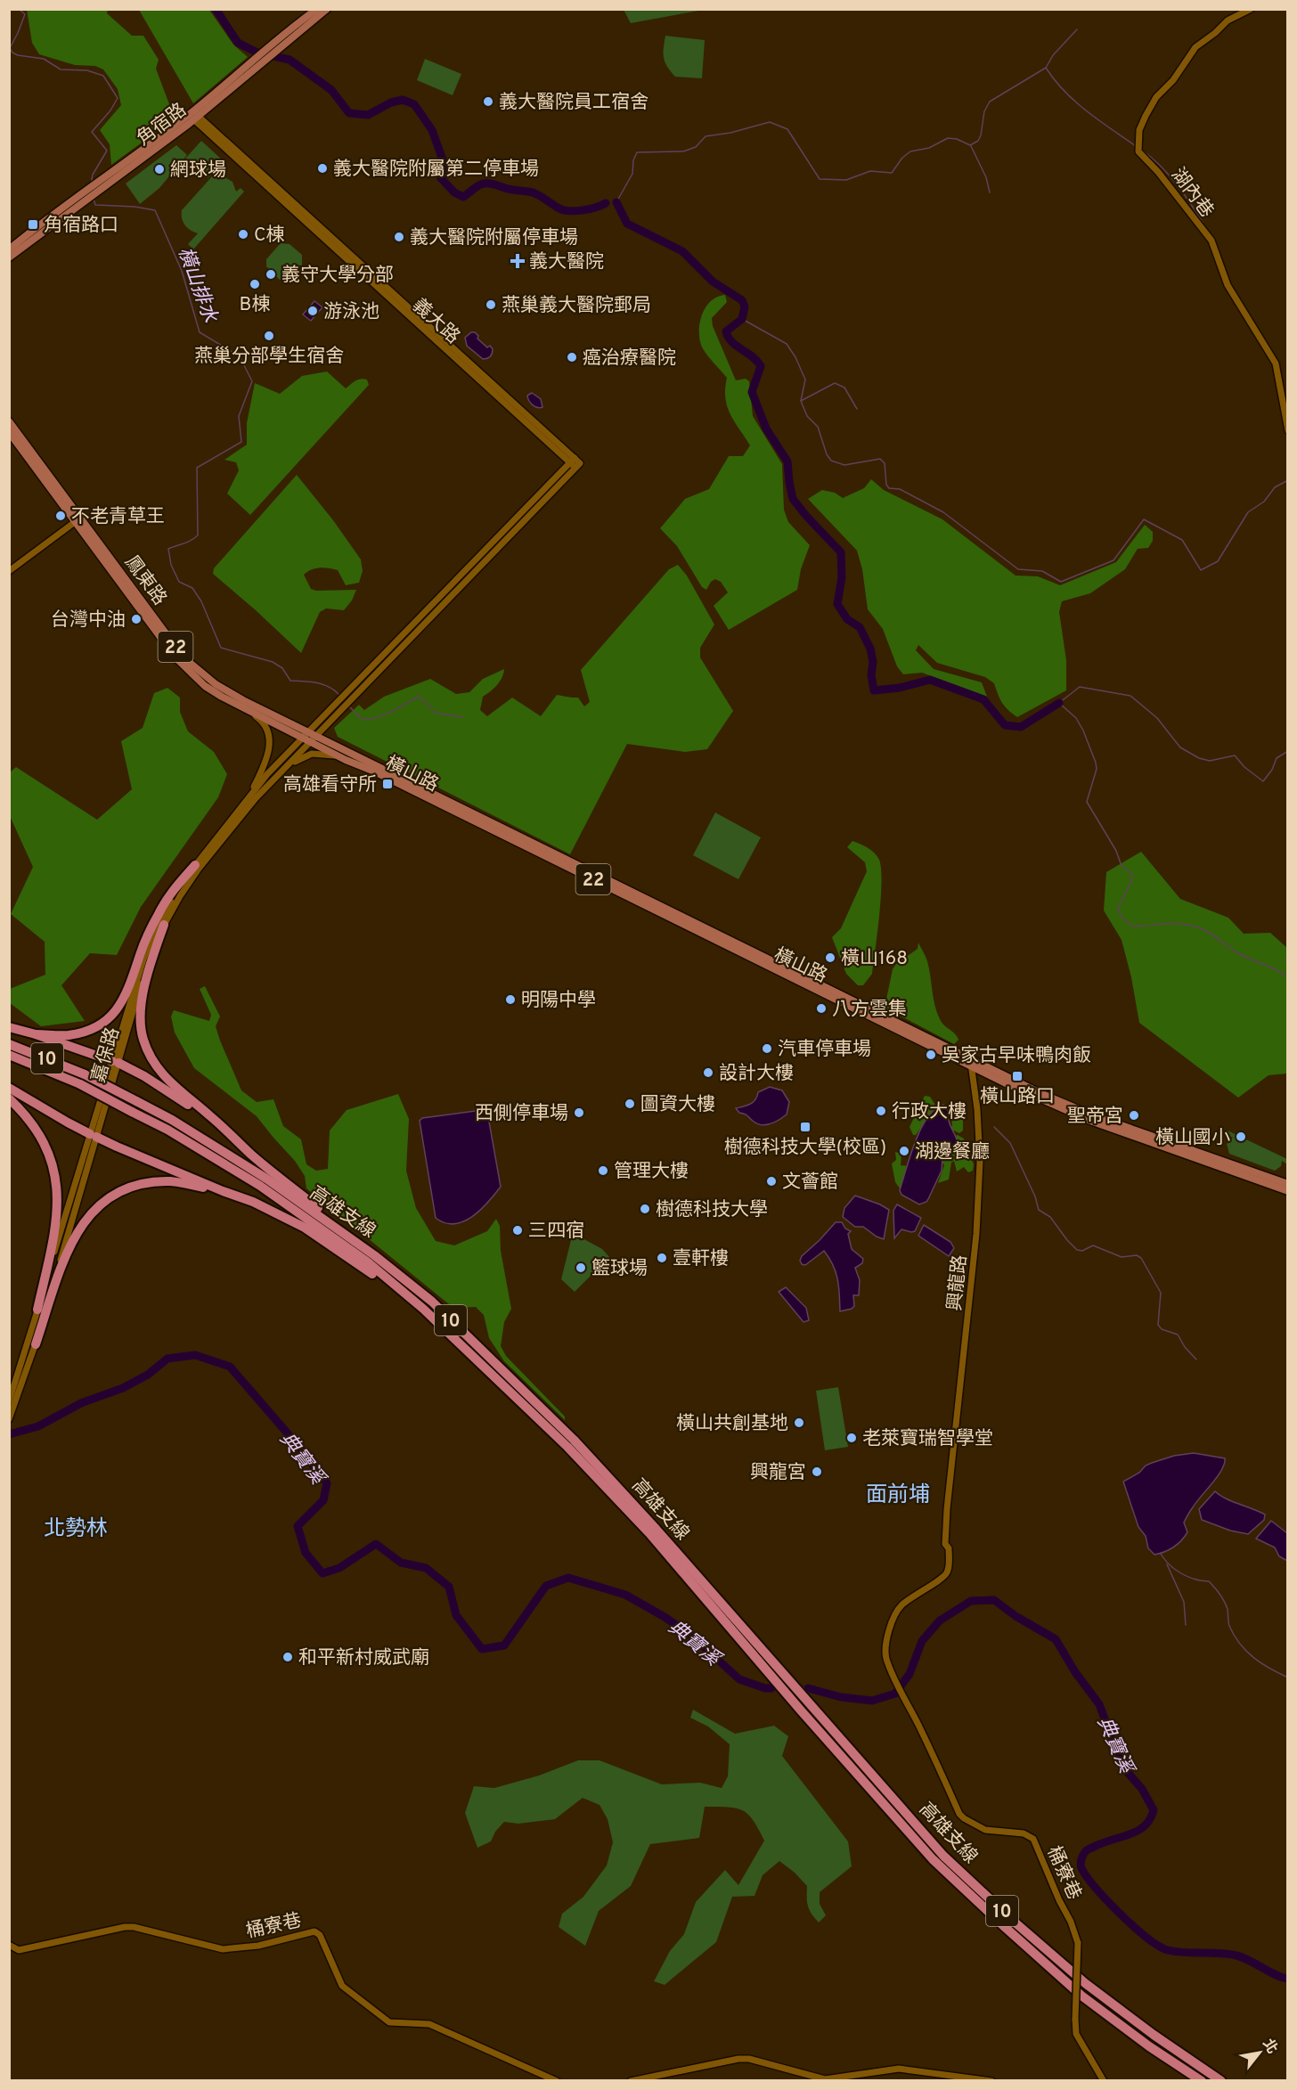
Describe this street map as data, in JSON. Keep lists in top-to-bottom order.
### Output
{
  "streets": {
    "highway": ["10", "高雄支線"],
    "main road": [
      "角宿路",
      "鳳東路",
      "22",
      "橫山路"
    ],
    "street": [
      "湖內巷",
      "義大路",
      "嘉保路",
      "興龍路",
      "桶寮巷"
    ]
  },
  "crossings": [
    ["角宿路", "義大路"],
    ["義大路", "鳳東路"],
    ["義大路", "橫山路"],
    ["義大路", "嘉保路"],
    ["鳳東路", "橫山路"],
    ["鳳東路", "嘉保路"],
    ["橫山路", "嘉保路"],
    ["橫山路", "興龍路"],
    ["興龍路", "桶寮巷"]
  ],
  "districts": ["面前埔", "北勢林"],
  "water": ["橫山排水", "典寶溪"],
  "places": {
    "other": [
      "義大醫院員工宿舍",
      "義大醫院附屬第二停車場",
      "網球場",
      "C棟",
      "義大醫院附屬停車場",
      "義守大學分部",
      "B棟",
      "燕巢義大醫院郵局",
      "游泳池",
      "燕巢分部學生宿舍",
      "癌治療醫院",
      "不老青草王",
      "台灣中油",
      "橫山168",
      "明陽中學",
      "八方雲集",
      "汽車停車場",
      "吳家古早味鴨肉飯",
      "設計大樓",
      "圖資大樓",
      "行政大樓",
      "西側停車場",
      "聖帝宮",
      "橫山國小",
      "湖邊餐廳",
      "管理大樓",
      "文薈館",
      "樹德科技大學",
      "三四宿",
      "壹軒樓",
      "籃球場",
      "橫山共創基地",
      "老萊寶瑞智學堂",
      "興龍宮",
      "和平新村威武廟"
    ],
    "transit": [
      "角宿路口",
      "高雄看守所",
      "橫山路口",
      "樹德科技大學(校區)"
    ],
    "health": ["義大醫院"]
  },
  "north": "top right"
}
